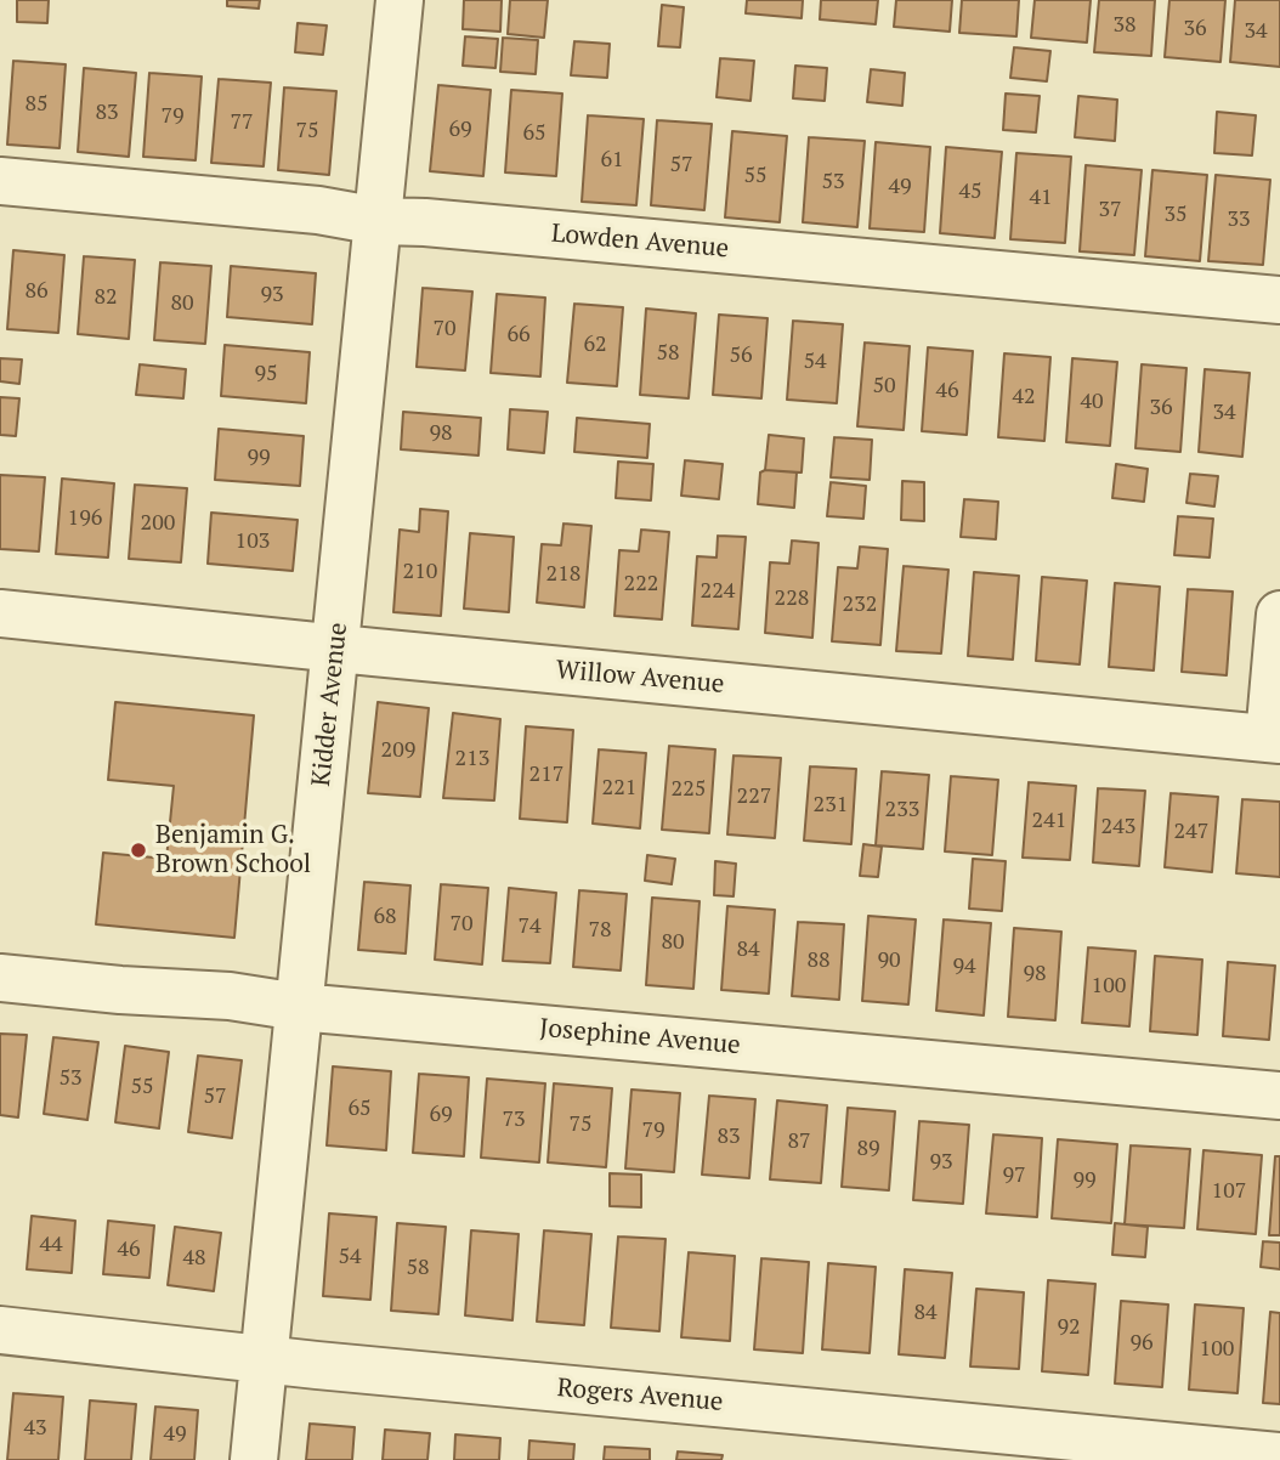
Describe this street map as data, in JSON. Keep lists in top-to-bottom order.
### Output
{
  "streets": {
    "street": [
      "Lowden Avenue",
      "Willow Avenue",
      "Kidder Avenue",
      "Josephine Avenue",
      "Rogers Avenue"
    ]
  },
  "crossings": [
    ["Lowden Avenue", "Kidder Avenue"],
    ["Willow Avenue", "Kidder Avenue"],
    ["Kidder Avenue", "Josephine Avenue"],
    ["Kidder Avenue", "Rogers Avenue"]
  ],
  "places": ["Benjamin G. Brown School"],
  "house_numbers": [
    "38",
    "36",
    "34",
    "85",
    "83",
    "79",
    "77",
    "69",
    "75",
    "65",
    "61",
    "57",
    "55",
    "53",
    "49",
    "45",
    "41",
    "37",
    "35",
    "33",
    "86",
    "93",
    "82",
    "80",
    "70",
    "66",
    "62",
    "58",
    "56",
    "54",
    "95",
    "50",
    "46",
    "42",
    "40",
    "36",
    "34",
    "98",
    "99",
    "196",
    "200",
    "103",
    "210",
    "218",
    "222",
    "224",
    "228",
    "232",
    "209",
    "213",
    "217",
    "221",
    "225",
    "227",
    "231",
    "233",
    "241",
    "243",
    "247",
    "68",
    "70",
    "74",
    "78",
    "80",
    "84",
    "88",
    "90",
    "94",
    "98",
    "100",
    "53",
    "55",
    "57",
    "65",
    "69",
    "73",
    "75",
    "79",
    "83",
    "87",
    "89",
    "93",
    "97",
    "99",
    "107",
    "44",
    "46",
    "54",
    "48",
    "58",
    "84",
    "92",
    "96",
    "100",
    "43",
    "49"
  ]
}
